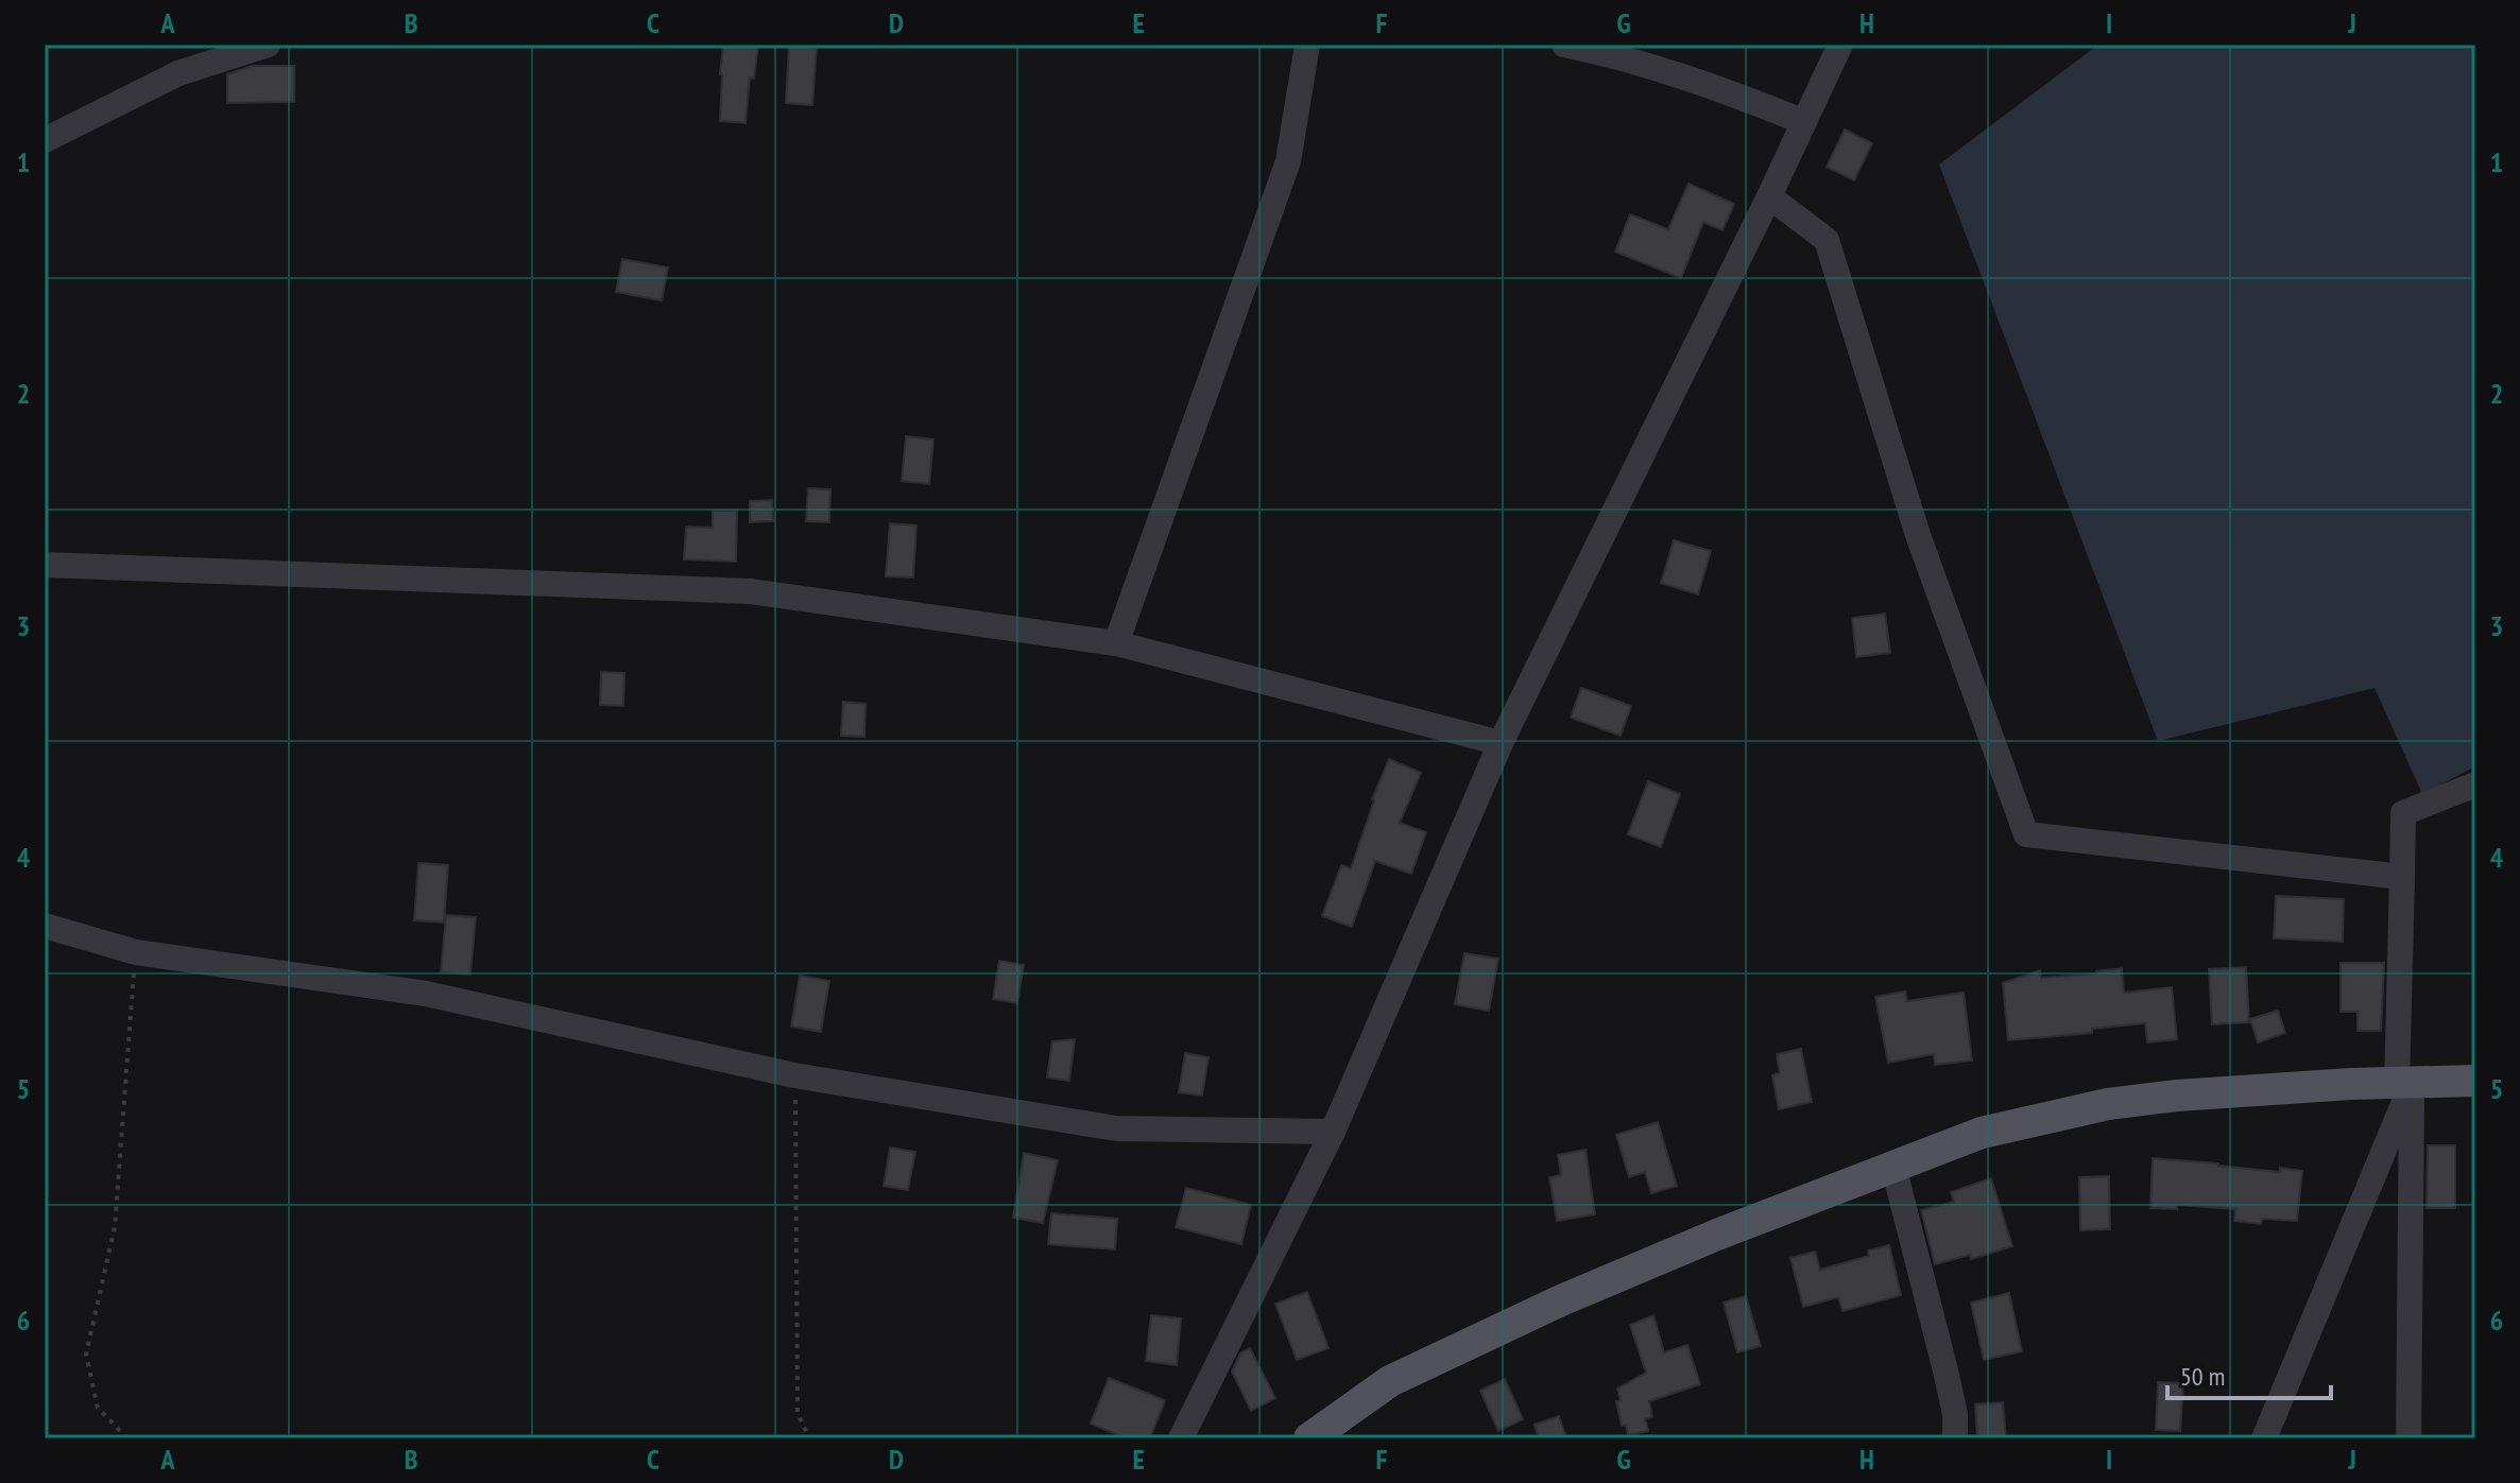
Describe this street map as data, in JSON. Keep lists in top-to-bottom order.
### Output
{
  "scale_bar": "50 m",
  "grid": {
    "columns": [
      "A",
      "B",
      "C",
      "D",
      "E",
      "F",
      "G",
      "H",
      "I",
      "J"
    ],
    "rows": [
      "1",
      "2",
      "3",
      "4",
      "5",
      "6"
    ]
  }
}
